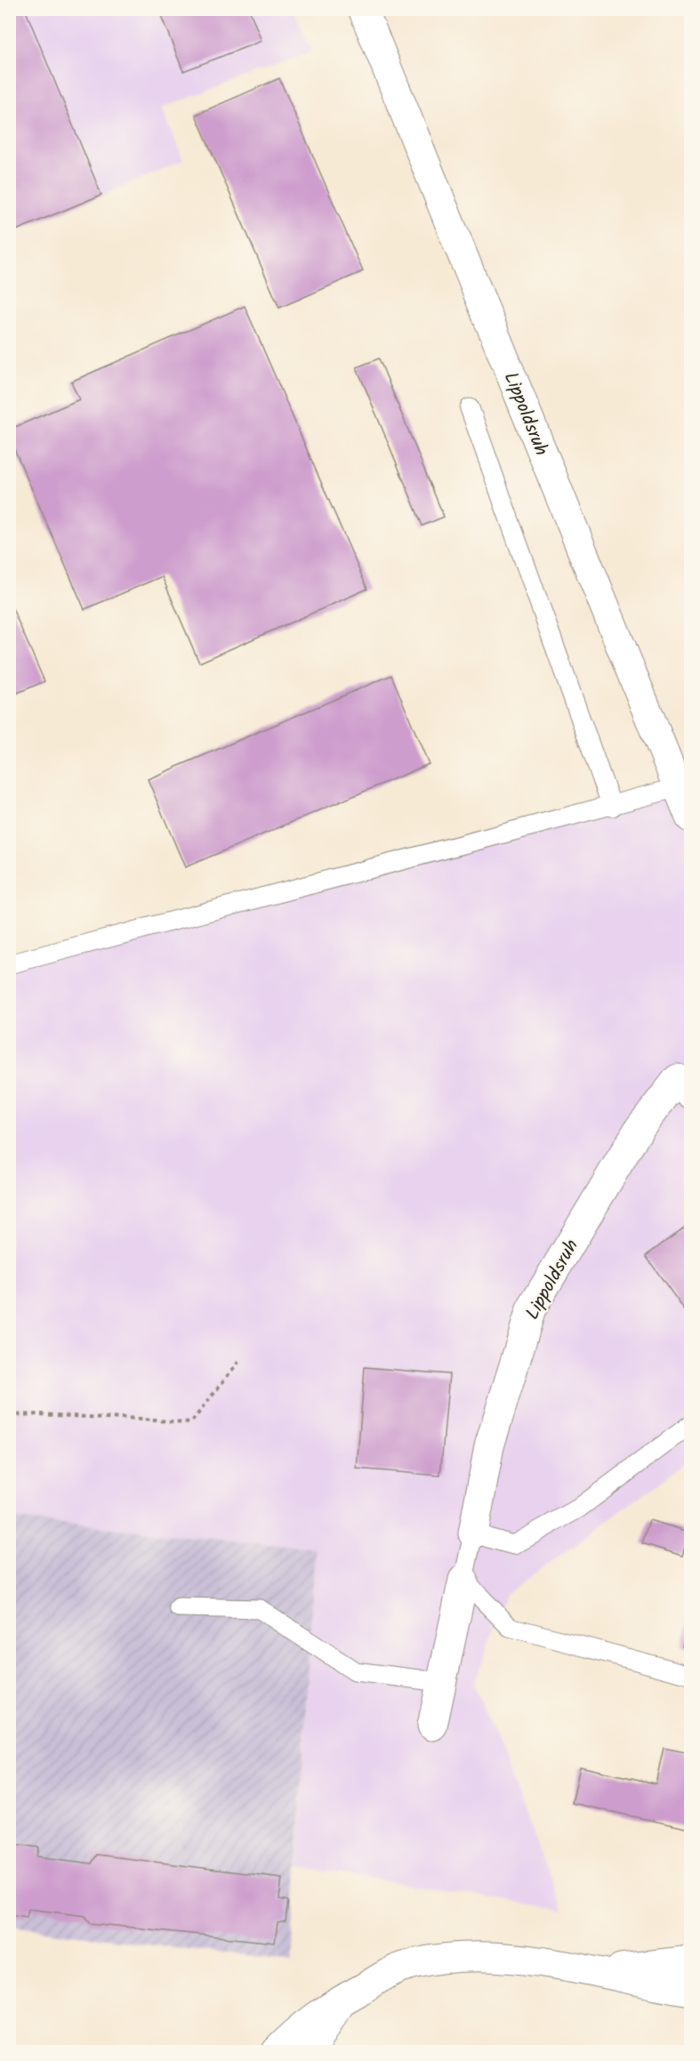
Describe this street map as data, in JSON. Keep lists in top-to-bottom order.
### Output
{
  "streets": {
    "street": ["Lippoldsruh"]
  }
}
